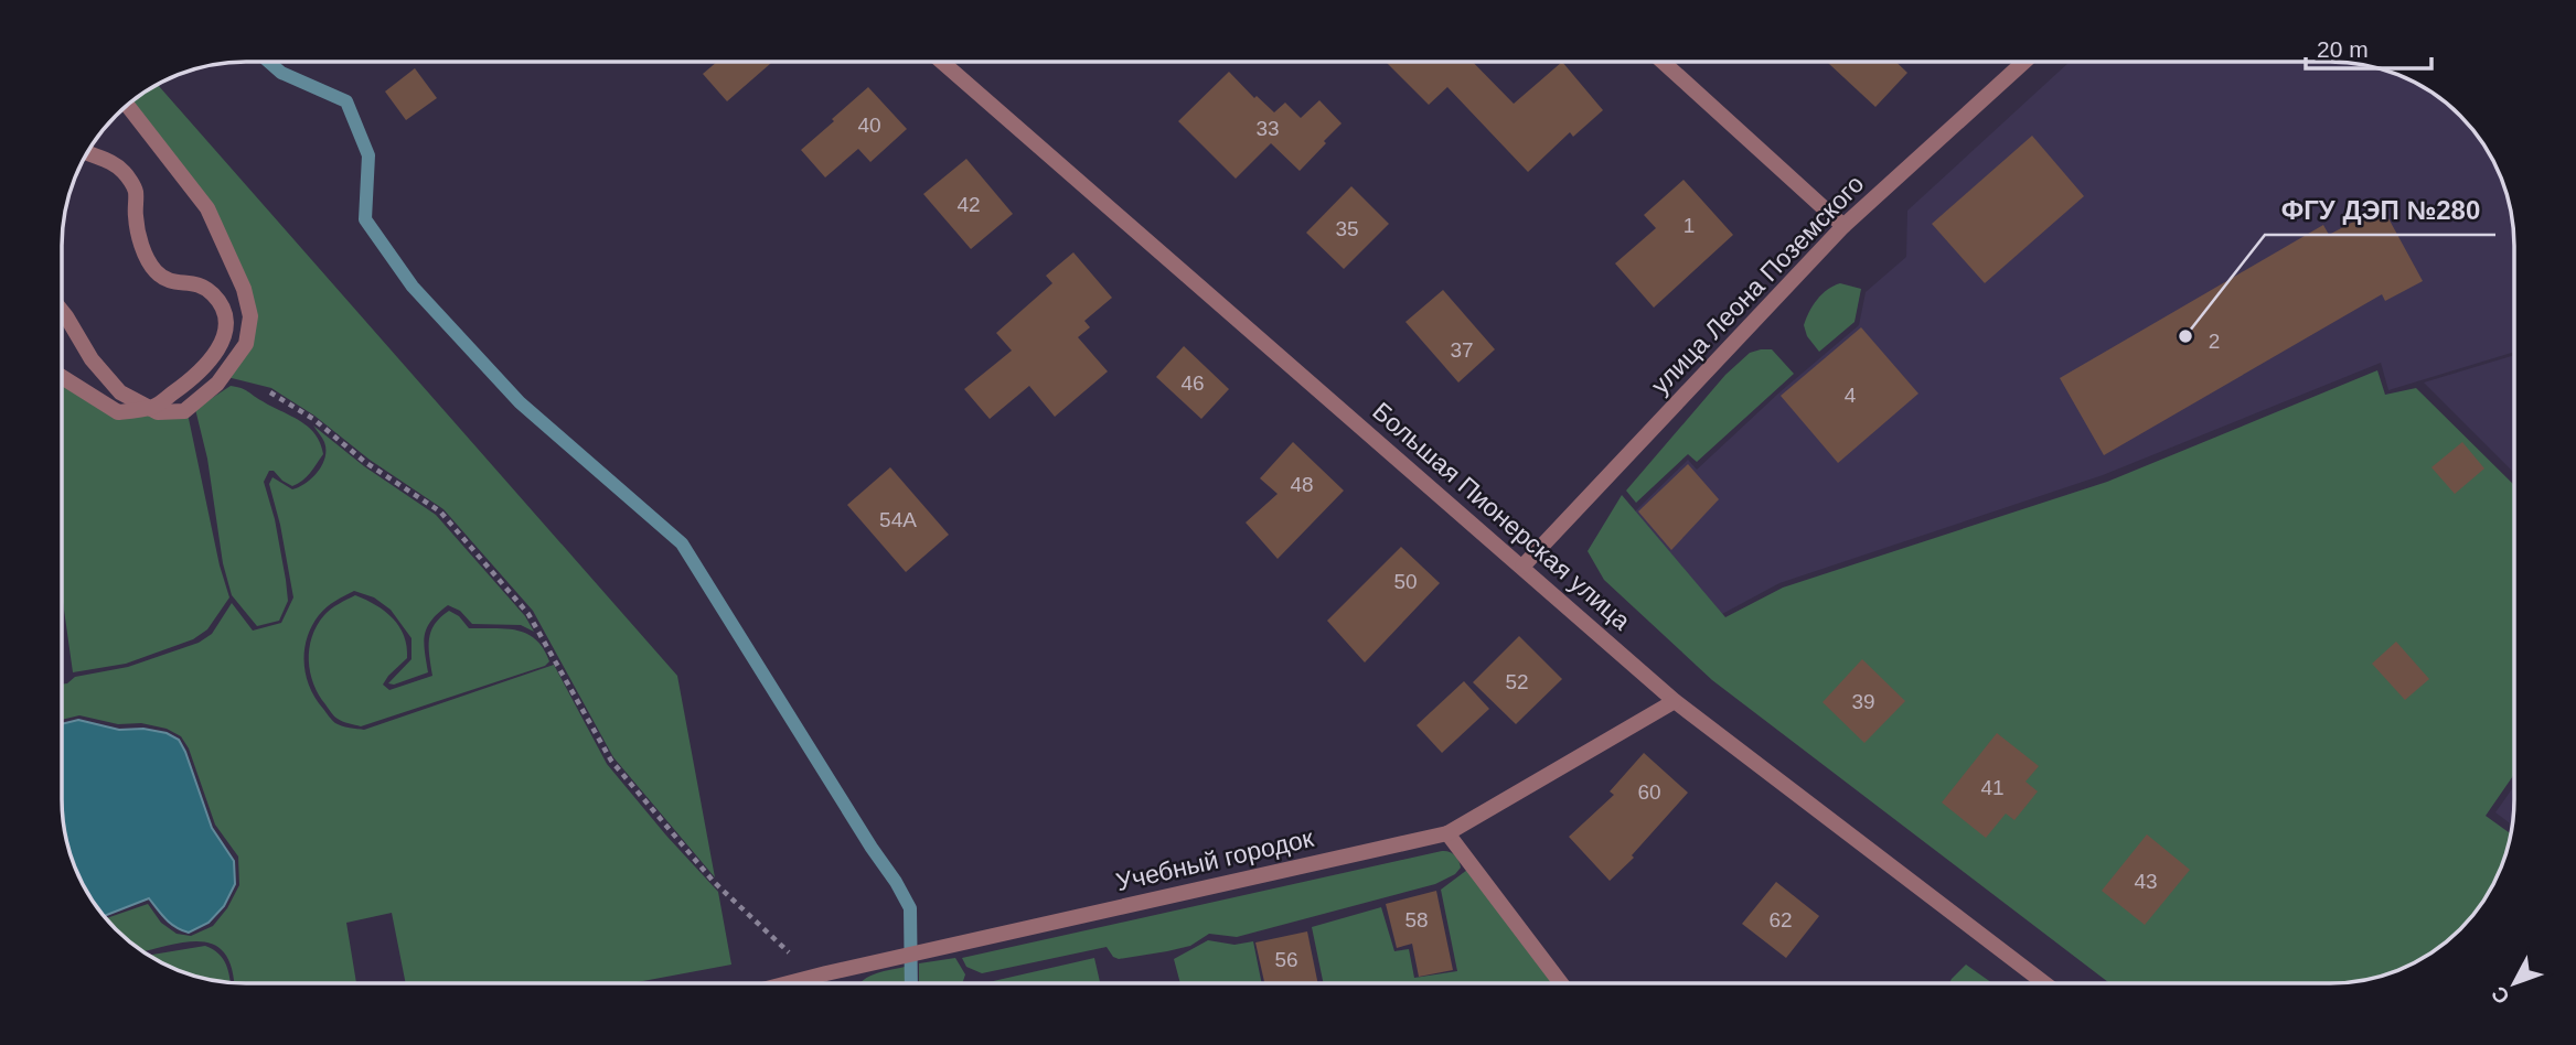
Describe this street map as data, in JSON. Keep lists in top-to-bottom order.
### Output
{
  "streets": {
    "street": ["улица Леона Поземского", "Большая Пионерская улица", "Учебный городок"]
  },
  "crossings": [
    ["улица Леона Поземского", "Большая Пионерская улица"],
    ["Большая Пионерская улица", "Учебный городок"]
  ],
  "places": ["ФГУ ДЭП №280"],
  "house_numbers": [
    "40",
    "33",
    "42",
    "1",
    "35",
    "2",
    "37",
    "46",
    "4",
    "48",
    "54А",
    "50",
    "52",
    "39",
    "41",
    "60",
    "43",
    "58",
    "62",
    "56"
  ],
  "scale_bar": "20 m",
  "north": "bottom left"
}
